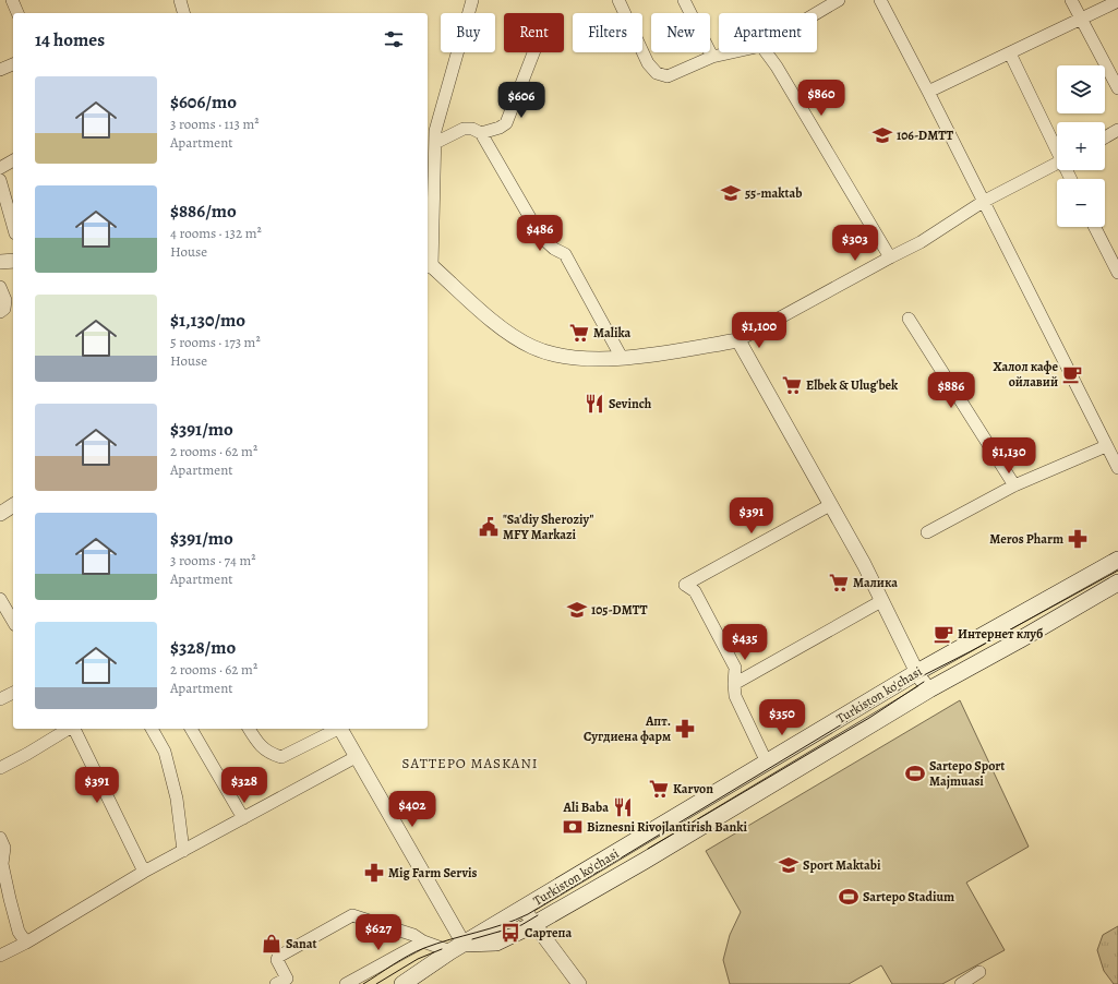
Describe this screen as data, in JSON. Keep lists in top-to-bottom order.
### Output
{
  "streets": {
    "main road": ["Turkiston ko'chasi"]
  },
  "districts": ["SATTEPO MASKANI"],
  "places": {
    "school or university": [
      "106-DMTT",
      "55-maktab",
      "105-DMTT",
      "Sport Maktabi"
    ],
    "supermarket": [
      "Malika",
      "Elbek & Ulug'bek",
      "Малика",
      "Karvon"
    ],
    "cafe": ["Халол кафе ойлавий", "Интернет клуб"],
    "restaurant": ["Sevinch", "Ali Baba"],
    "public building": ["\"Sa'diy Sheroziy\" MFY Markazi"],
    "pharmacy": ["Meros Pharm", "Апт. Сугдиена фарм", "Mig Farm Servis"],
    "sports": ["Sartepo Sport Majmuasi", "Sartepo Stadium"],
    "bank": ["Biznesni Rivojlantirish Banki"],
    "bus stop": ["Сартепа"],
    "shop": ["Sanat"]
  },
  "page": {
    "chip": [
      "Buy",
      "Rent",
      "Filters",
      "New",
      "Apartment"
    ],
    "heading": "14 homes",
    "map_buttons": ["+", "−"],
    "list": [
      {
        "name": "$606/mo",
        "note": "3 rooms · 113 m² · Apartment"
      },
      {
        "name": "$886/mo",
        "note": "4 rooms · 132 m² · House"
      },
      {
        "name": "$1,130/mo",
        "note": "5 rooms · 173 m² · House"
      },
      {
        "name": "$391/mo",
        "note": "2 rooms · 62 m² · Apartment"
      },
      {
        "name": "$391/mo",
        "note": "3 rooms · 74 m² · Apartment"
      },
      {
        "name": "$328/mo",
        "note": "2 rooms · 62 m² · Apartment"
      }
    ],
    "price": [
      "$860",
      "$606",
      "$486",
      "$303",
      "$1,100",
      "$886",
      "$1,130",
      "$391",
      "$435",
      "$350",
      "$391",
      "$328",
      "$402",
      "$627"
    ]
  }
}
